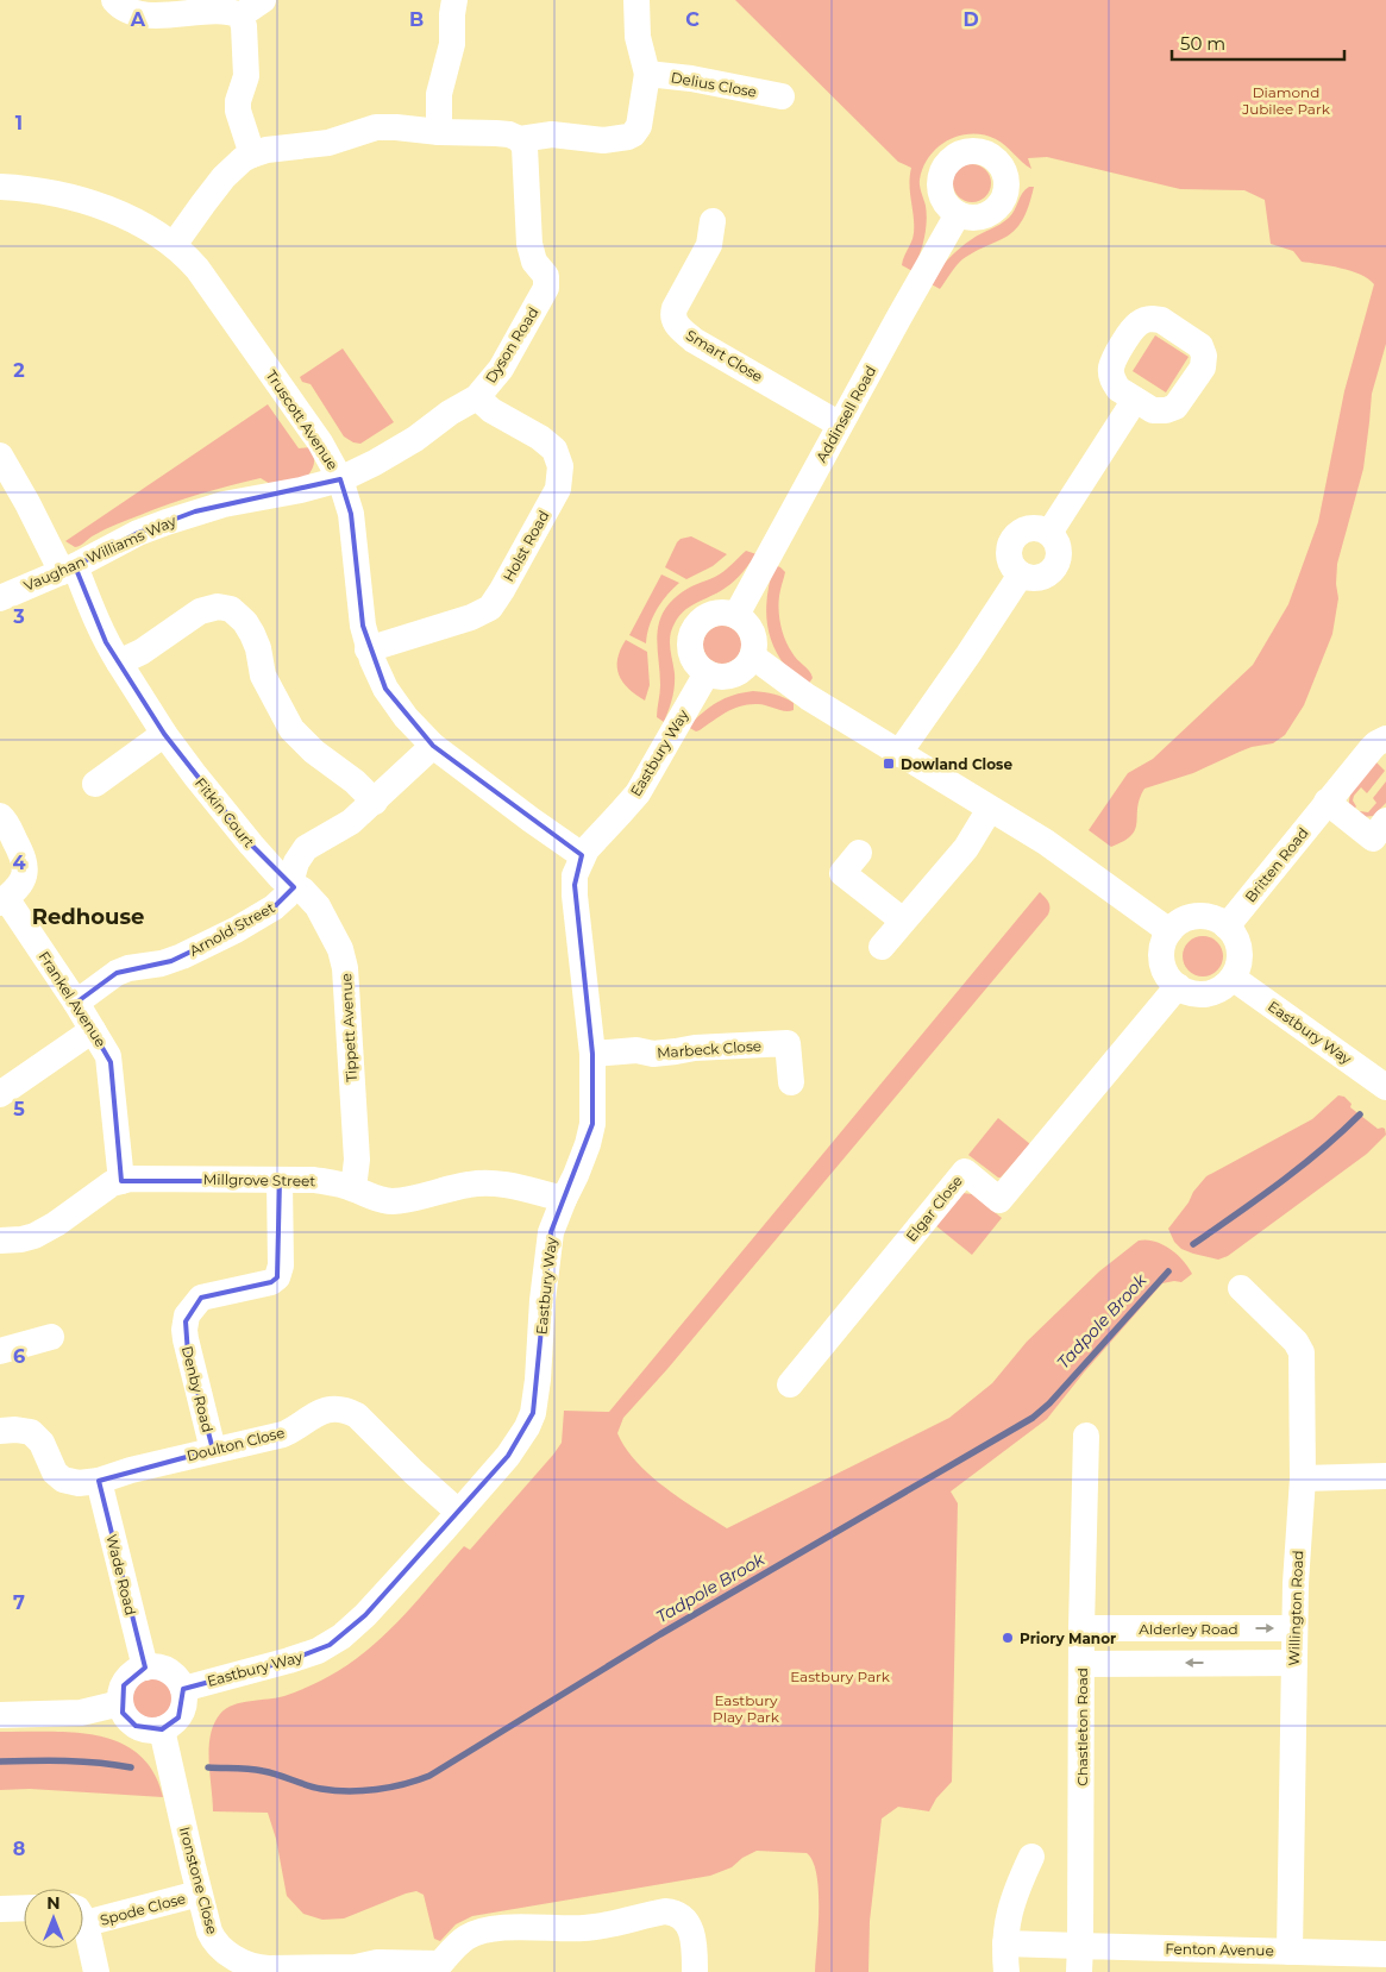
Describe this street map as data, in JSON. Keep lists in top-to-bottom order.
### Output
{
  "streets": {
    "street": [
      "Delius Close",
      "Dyson Road",
      "Smart Close",
      "Addinsell Road",
      "Truscott Avenue",
      "Holst Road",
      "Vaughan Williams Way",
      "Eastbury Way",
      "Fitkin Court",
      "Britten Road",
      "Arnold Street",
      "Frankel Avenue",
      "Tippett Avenue",
      "Marbeck Close",
      "Millgrove Street",
      "Elgar Close",
      "Denby Road",
      "Doulton Close",
      "Wade Road",
      "Willington Road",
      "Alderley Road",
      "Chastleton Road",
      "Ironstone Close",
      "Spode Close",
      "Fenton Avenue"
    ]
  },
  "crossings": [
    ["Dyson Road", "Truscott Avenue"],
    ["Dyson Road", "Holst Road"],
    ["Dyson Road", "Vaughan Williams Way"],
    ["Smart Close", "Addinsell Road"],
    ["Addinsell Road", "Eastbury Way"],
    ["Truscott Avenue", "Holst Road"],
    ["Truscott Avenue", "Vaughan Williams Way"],
    ["Truscott Avenue", "Eastbury Way"],
    ["Truscott Avenue", "Arnold Street"],
    ["Vaughan Williams Way", "Fitkin Court"],
    ["Eastbury Way", "Britten Road"],
    ["Eastbury Way", "Marbeck Close"],
    ["Eastbury Way", "Millgrove Street"],
    ["Eastbury Way", "Elgar Close"],
    ["Eastbury Way", "Doulton Close"],
    ["Eastbury Way", "Wade Road"],
    ["Eastbury Way", "Ironstone Close"],
    ["Fitkin Court", "Arnold Street"],
    ["Fitkin Court", "Tippett Avenue"],
    ["Britten Road", "Elgar Close"],
    ["Arnold Street", "Frankel Avenue"],
    ["Arnold Street", "Tippett Avenue"],
    ["Frankel Avenue", "Millgrove Street"],
    ["Tippett Avenue", "Millgrove Street"],
    ["Millgrove Street", "Denby Road"],
    ["Denby Road", "Doulton Close"],
    ["Doulton Close", "Wade Road"],
    ["Wade Road", "Ironstone Close"],
    ["Willington Road", "Alderley Road"],
    ["Willington Road", "Fenton Avenue"],
    ["Alderley Road", "Chastleton Road"],
    ["Chastleton Road", "Fenton Avenue"],
    ["Ironstone Close", "Spode Close"]
  ],
  "districts": ["Redhouse"],
  "water": ["Tadpole Brook"],
  "parks": ["Diamond Jubilee Park", "Eastbury Park", "Eastbury Play Park"],
  "places": {
    "transit": ["Dowland Close"],
    "other": ["Priory Manor"]
  },
  "scale_bar": "50 m",
  "north": "top",
  "grid": {
    "columns": [
      "A",
      "B",
      "C",
      "D"
    ],
    "rows": [
      "1",
      "2",
      "3",
      "4",
      "5",
      "6",
      "7",
      "8"
    ]
  }
}
